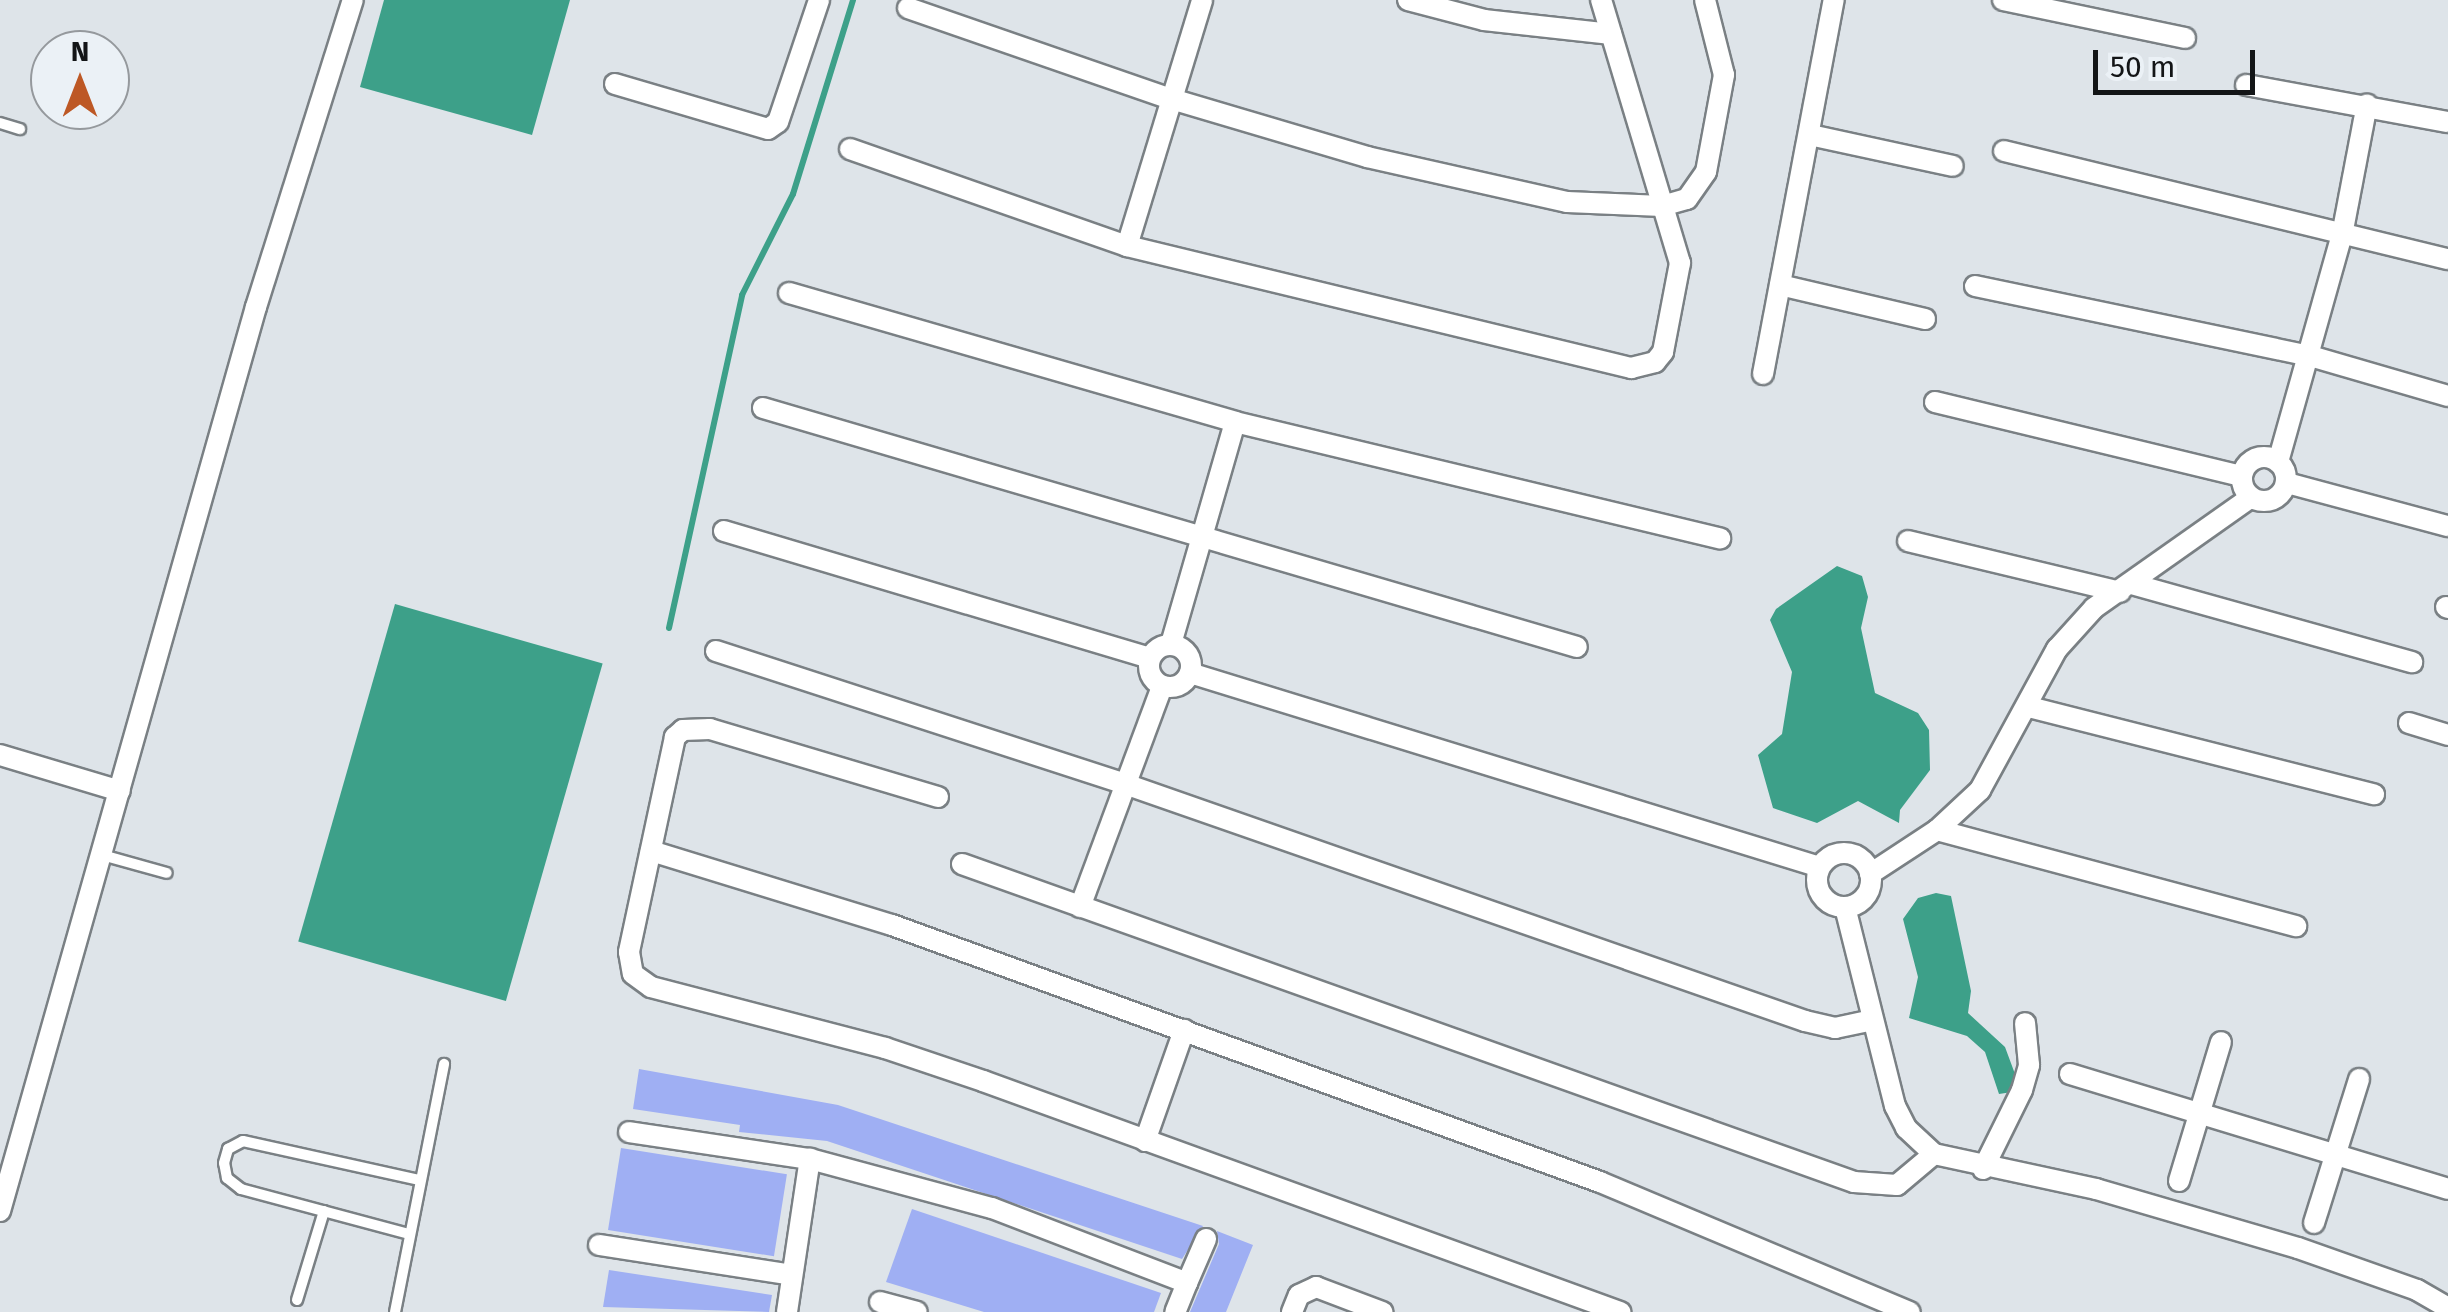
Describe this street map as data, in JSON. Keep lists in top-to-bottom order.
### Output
{
  "scale_bar": "50 m",
  "north": "top"
}
